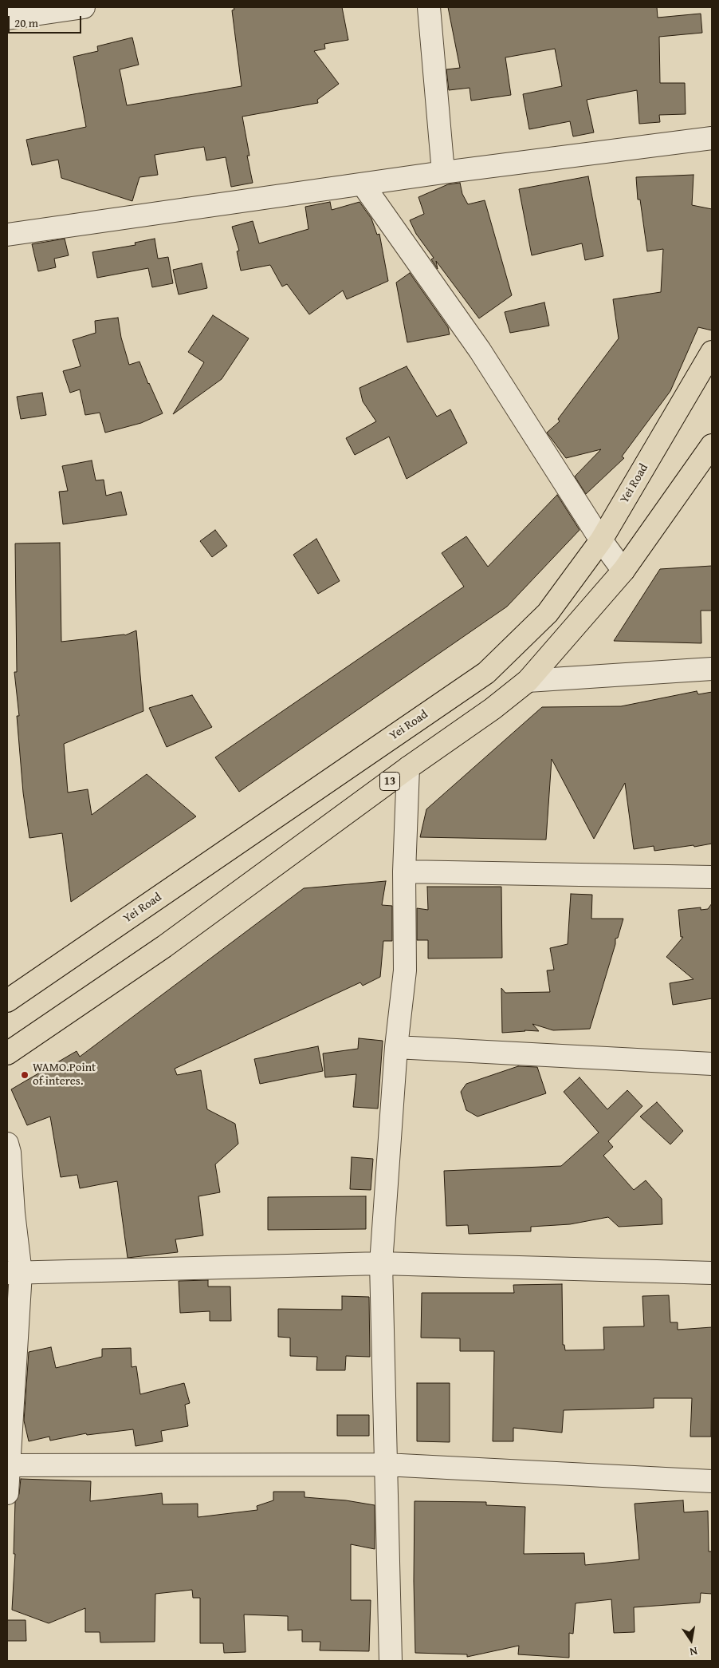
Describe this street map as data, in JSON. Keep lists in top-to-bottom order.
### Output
{
  "streets": {
    "main road": ["Yei Road", "13"]
  },
  "places": ["WAMO.Point of interes."],
  "scale_bar": "20 m",
  "north": "bottom"
}
